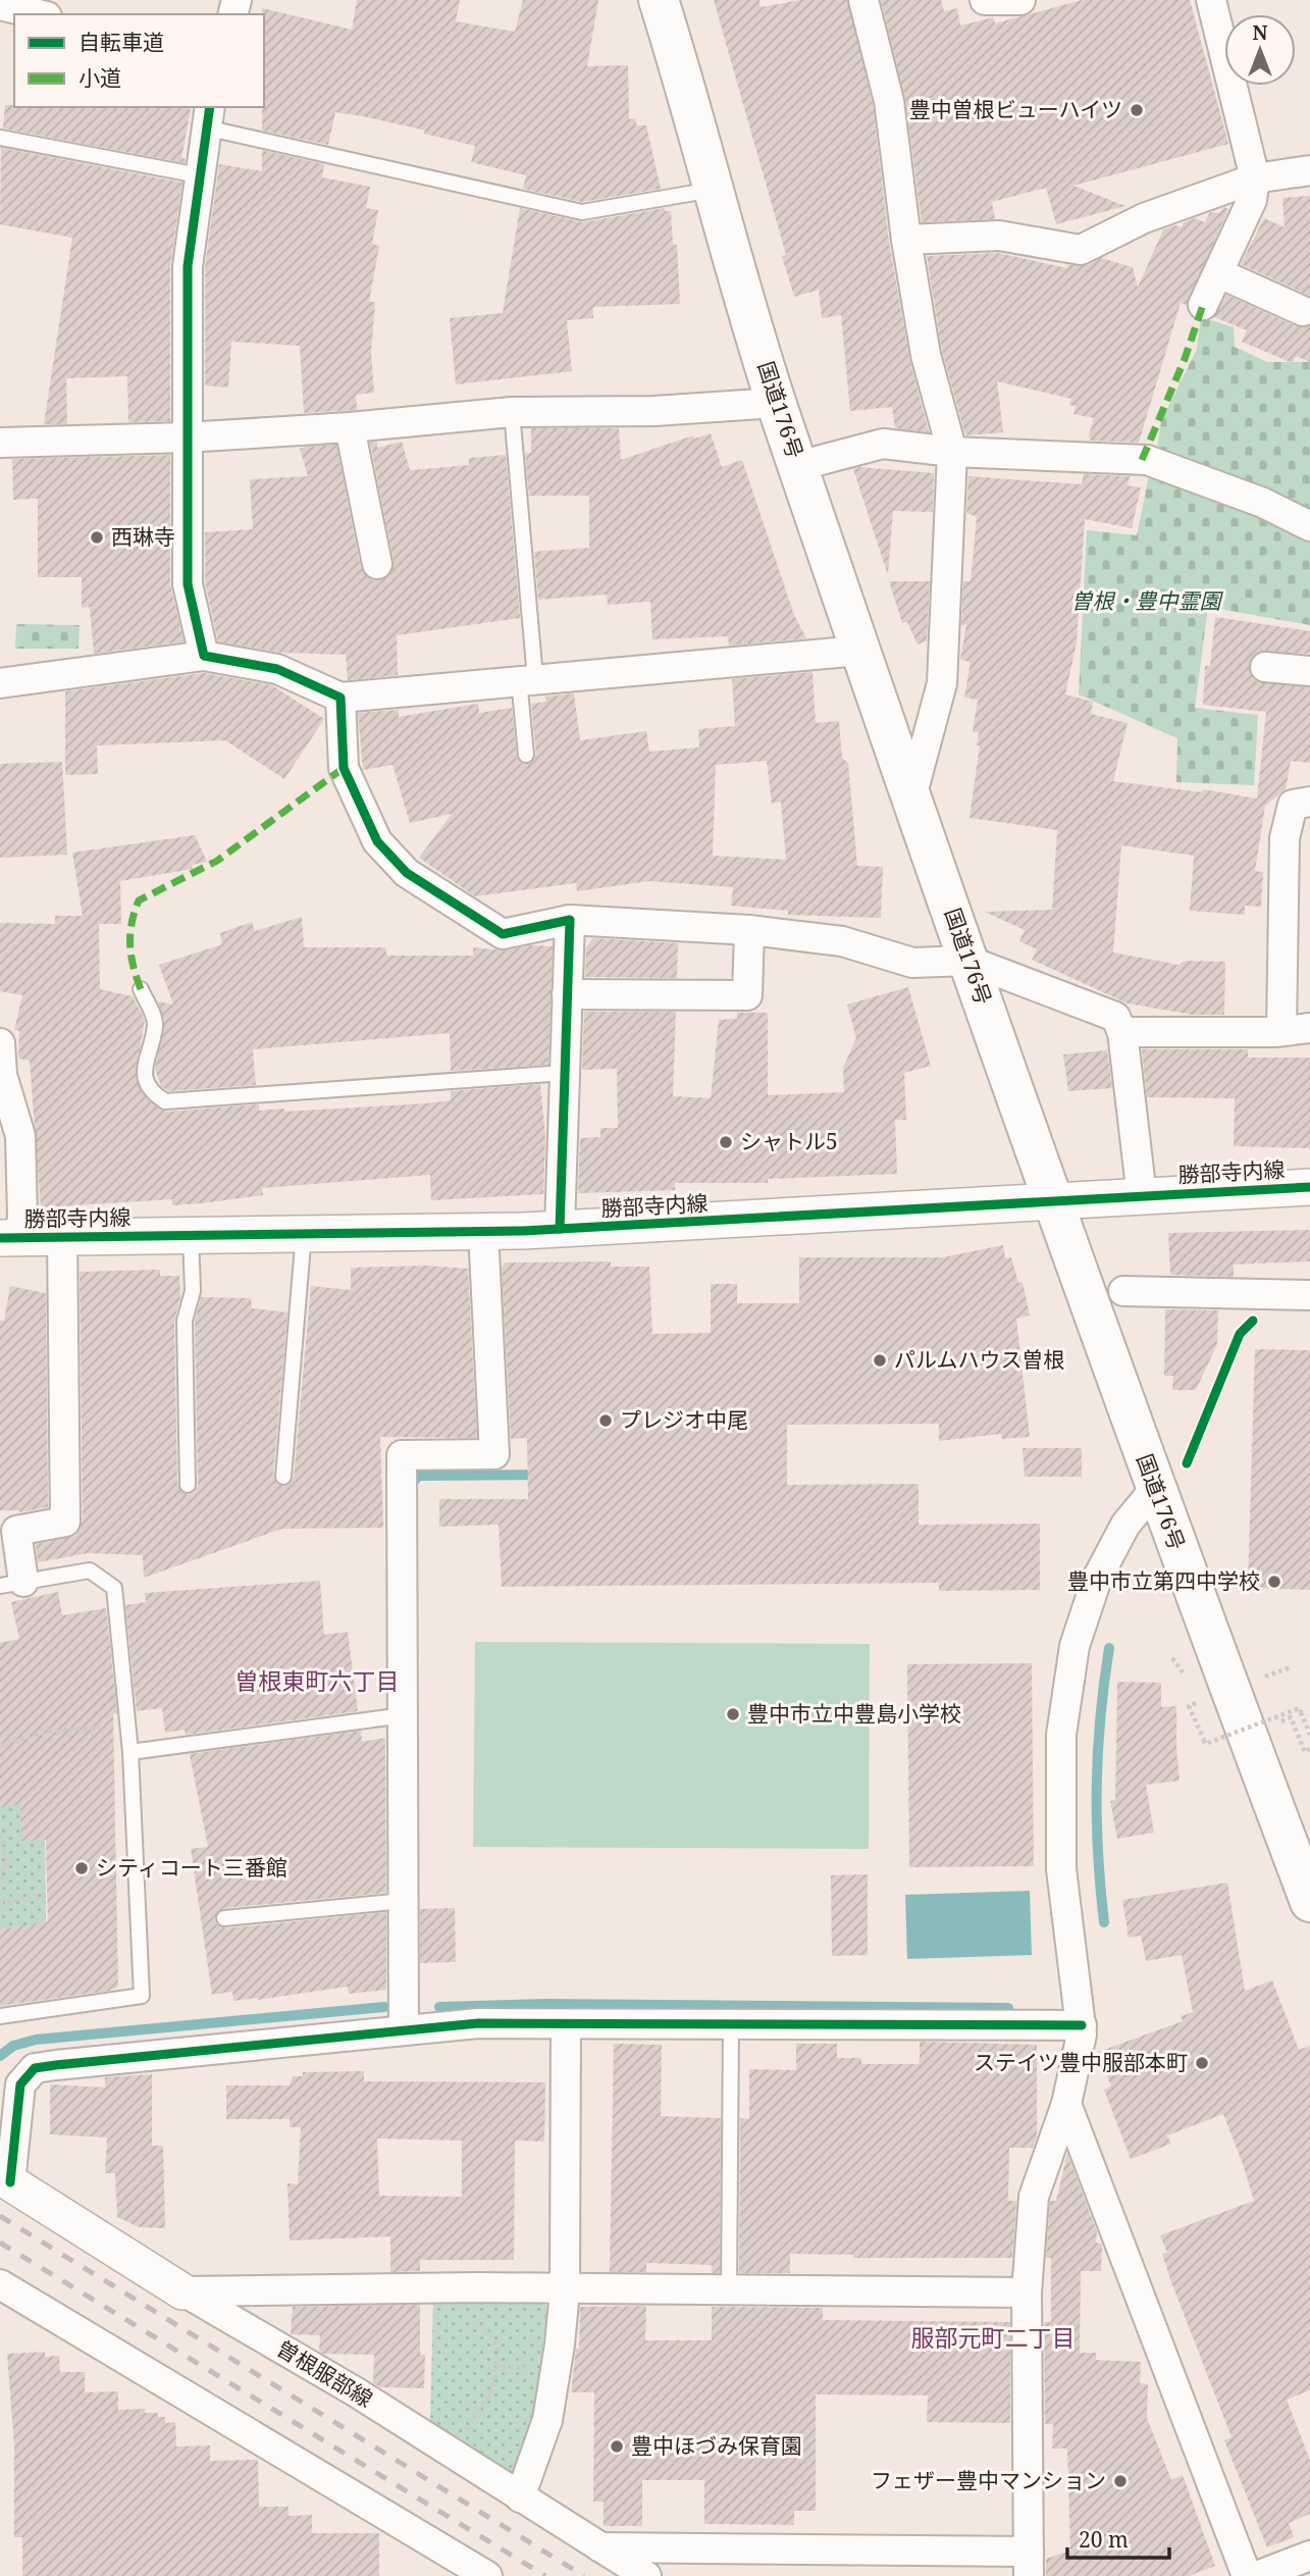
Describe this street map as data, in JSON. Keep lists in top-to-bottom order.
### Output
{
  "streets": {
    "highway": ["国道176号"],
    "street": ["勝部寺内線", "曽根服部線"]
  },
  "crossings": [
    ["国道176号", "勝部寺内線"]
  ],
  "districts": ["曽根東町六丁目", "服部元町二丁目"],
  "parks": ["曽根・豊中霊園"],
  "places": [
    "豊中曽根ビューハイツ",
    "西琳寺",
    "シャトル5",
    "パルムハウス曽根",
    "プレジオ中尾",
    "豊中市立第四中学校",
    "豊中市立中豊島小学校",
    "シティコート三番館",
    "ステイツ豊中服部本町",
    "豊中ほづみ保育園",
    "フェザー豊中マンション"
  ],
  "legend": ["自転車道", "小道"],
  "scale_bar": "20 m",
  "north": "top"
}
